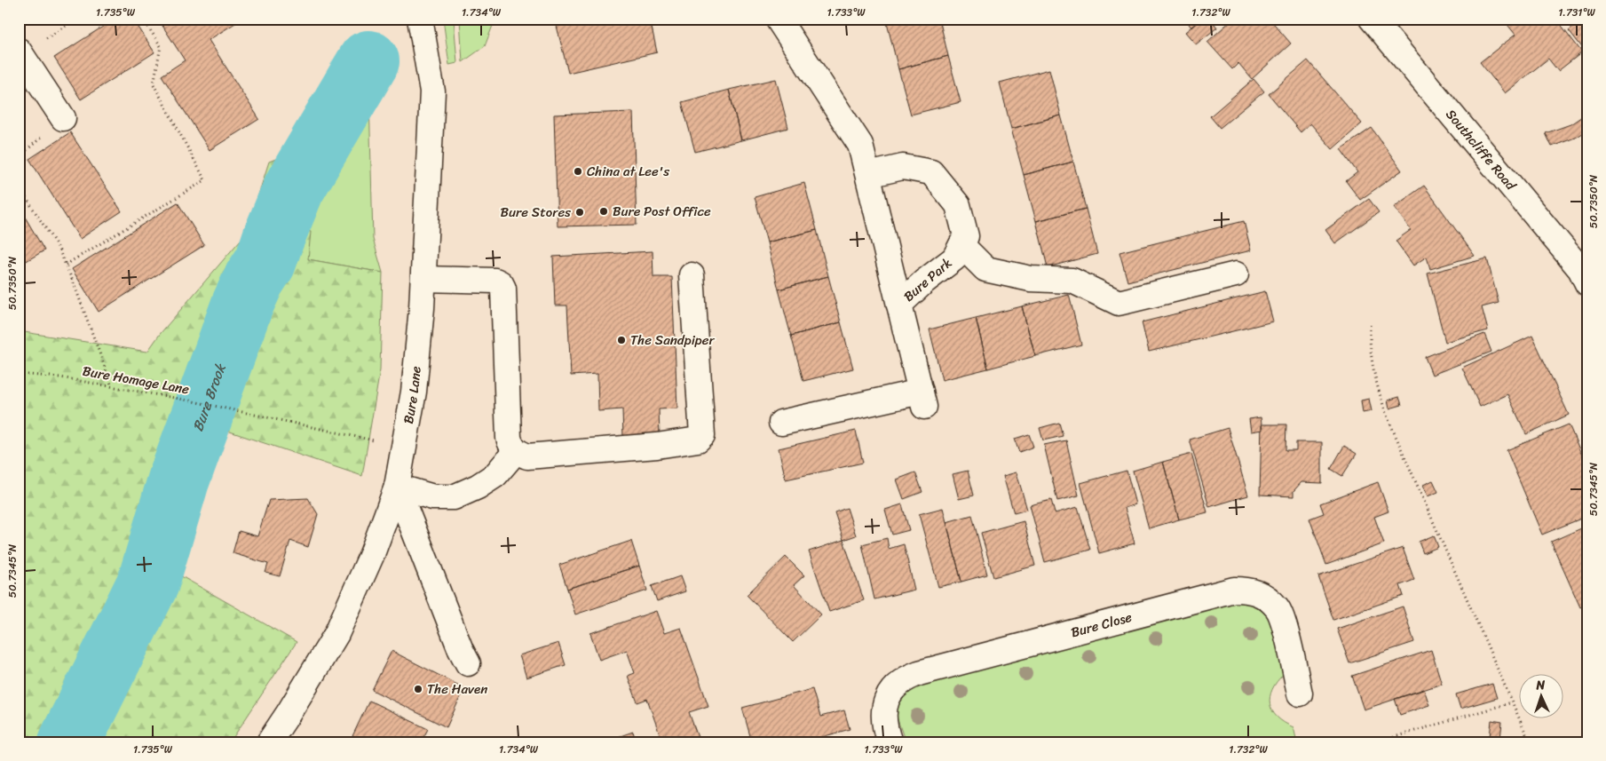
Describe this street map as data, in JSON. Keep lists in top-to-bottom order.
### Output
{
  "streets": {
    "street": [
      "Southcliffe Road",
      "Bure Park",
      "Bure Lane",
      "Bure Close"
    ],
    "path": ["Bure Homage Lane"]
  },
  "water": ["Bure Brook"],
  "places": [
    "China at Lee's",
    "Bure Post Office",
    "Bure Stores",
    "The Sandpiper",
    "The Haven"
  ],
  "north": "top",
  "coordinates": [
    "1.735°W",
    "1.734°W",
    "1.733°W",
    "1.732°W",
    "1.731°W",
    "50.7350°N",
    "50.7345°N"
  ]
}
